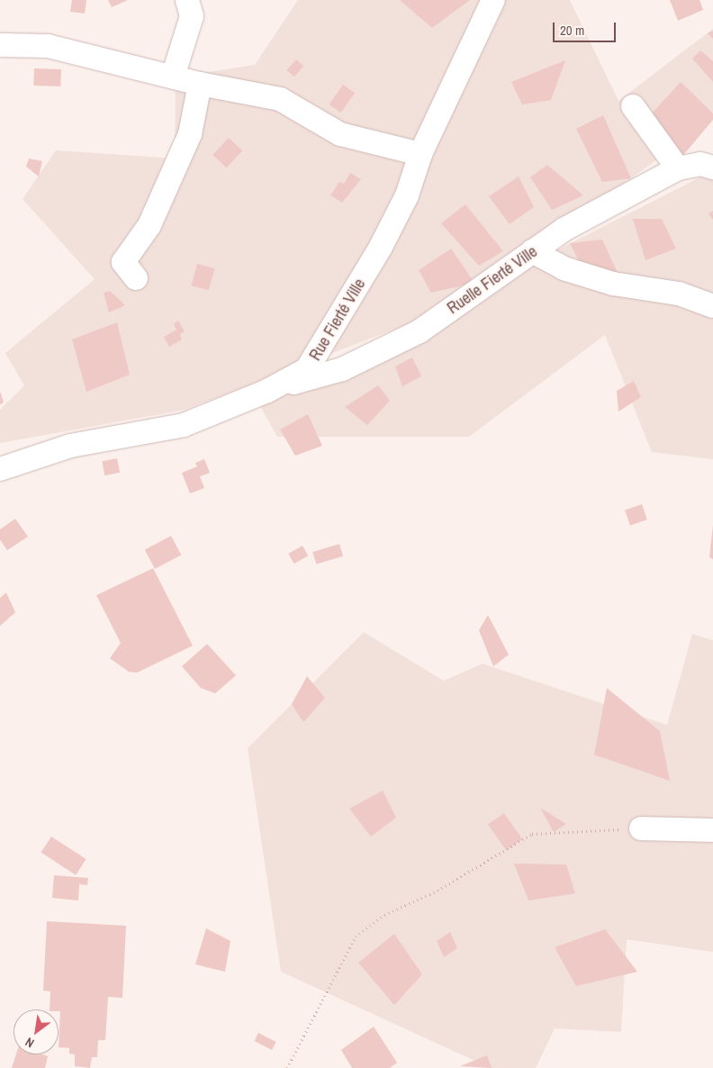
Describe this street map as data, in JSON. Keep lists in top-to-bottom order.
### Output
{
  "streets": {
    "street": ["Ruelle Fierté Ville", "Rue Fierté Ville"]
  },
  "crossings": [
    ["Ruelle Fierté Ville", "Rue Fierté Ville"]
  ],
  "scale_bar": "20 m",
  "north": "bottom left"
}
